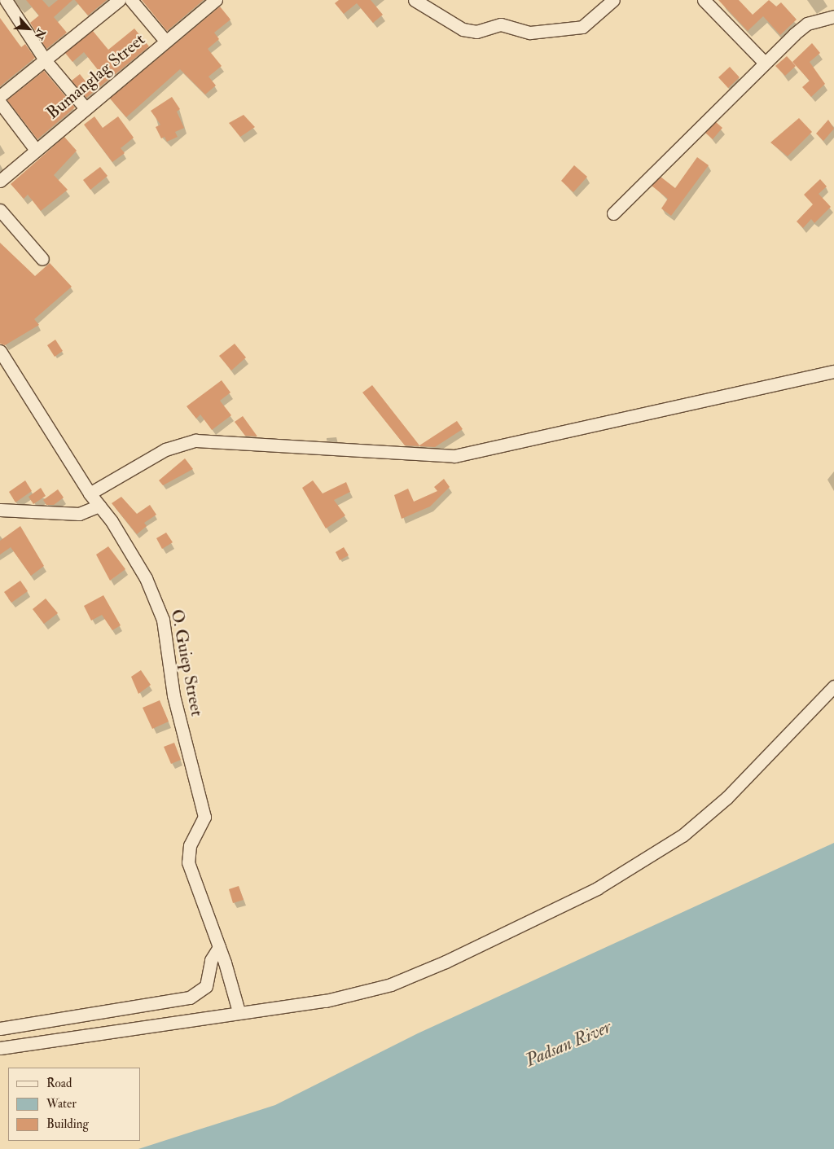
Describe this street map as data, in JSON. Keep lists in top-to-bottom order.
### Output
{
  "streets": {
    "street": ["Bumanglag Street", "O. Guiep Street"]
  },
  "water": ["Padsan River"],
  "legend": ["Road", "Water", "Building"],
  "north": "bottom right"
}
